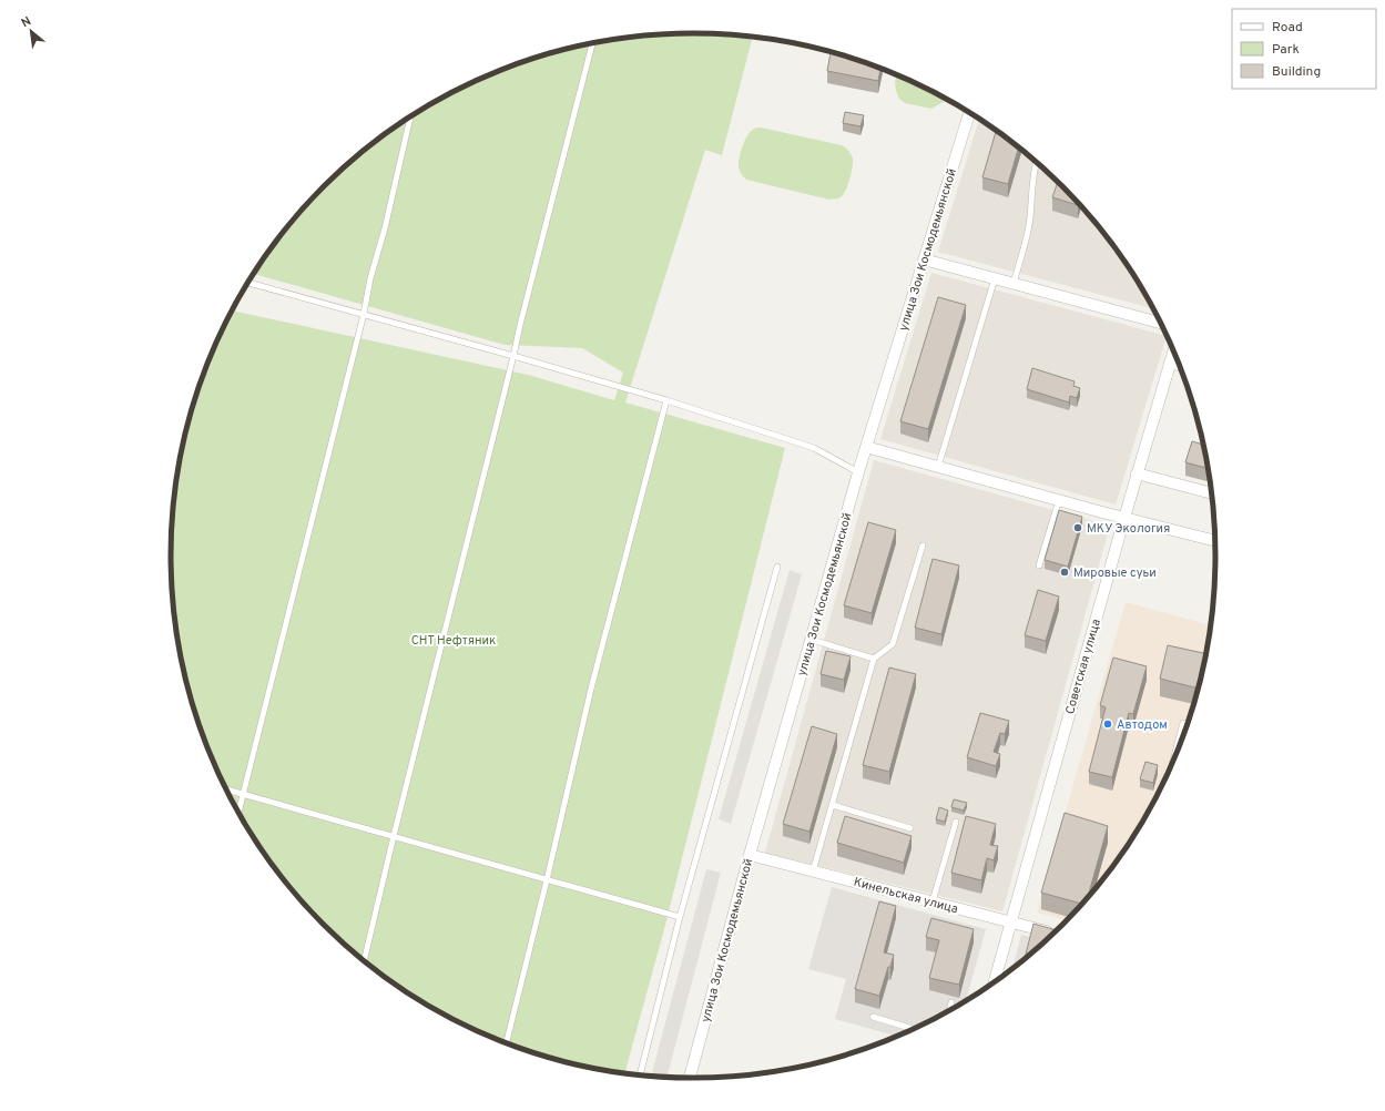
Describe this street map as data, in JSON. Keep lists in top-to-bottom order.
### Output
{
  "streets": {
    "street": ["улица Зои Космодемьянской", "Советская улица", "Кинельская улица"]
  },
  "crossings": [
    ["улица Зои Космодемьянской", "Кинельская улица"],
    ["Советская улица", "Кинельская улица"]
  ],
  "parks": ["СНТ Нефтяник"],
  "places": ["МКУ Экология", "Мировые суьи", "Автодом"],
  "legend": ["Road", "Park", "Building"],
  "north": "top left"
}
